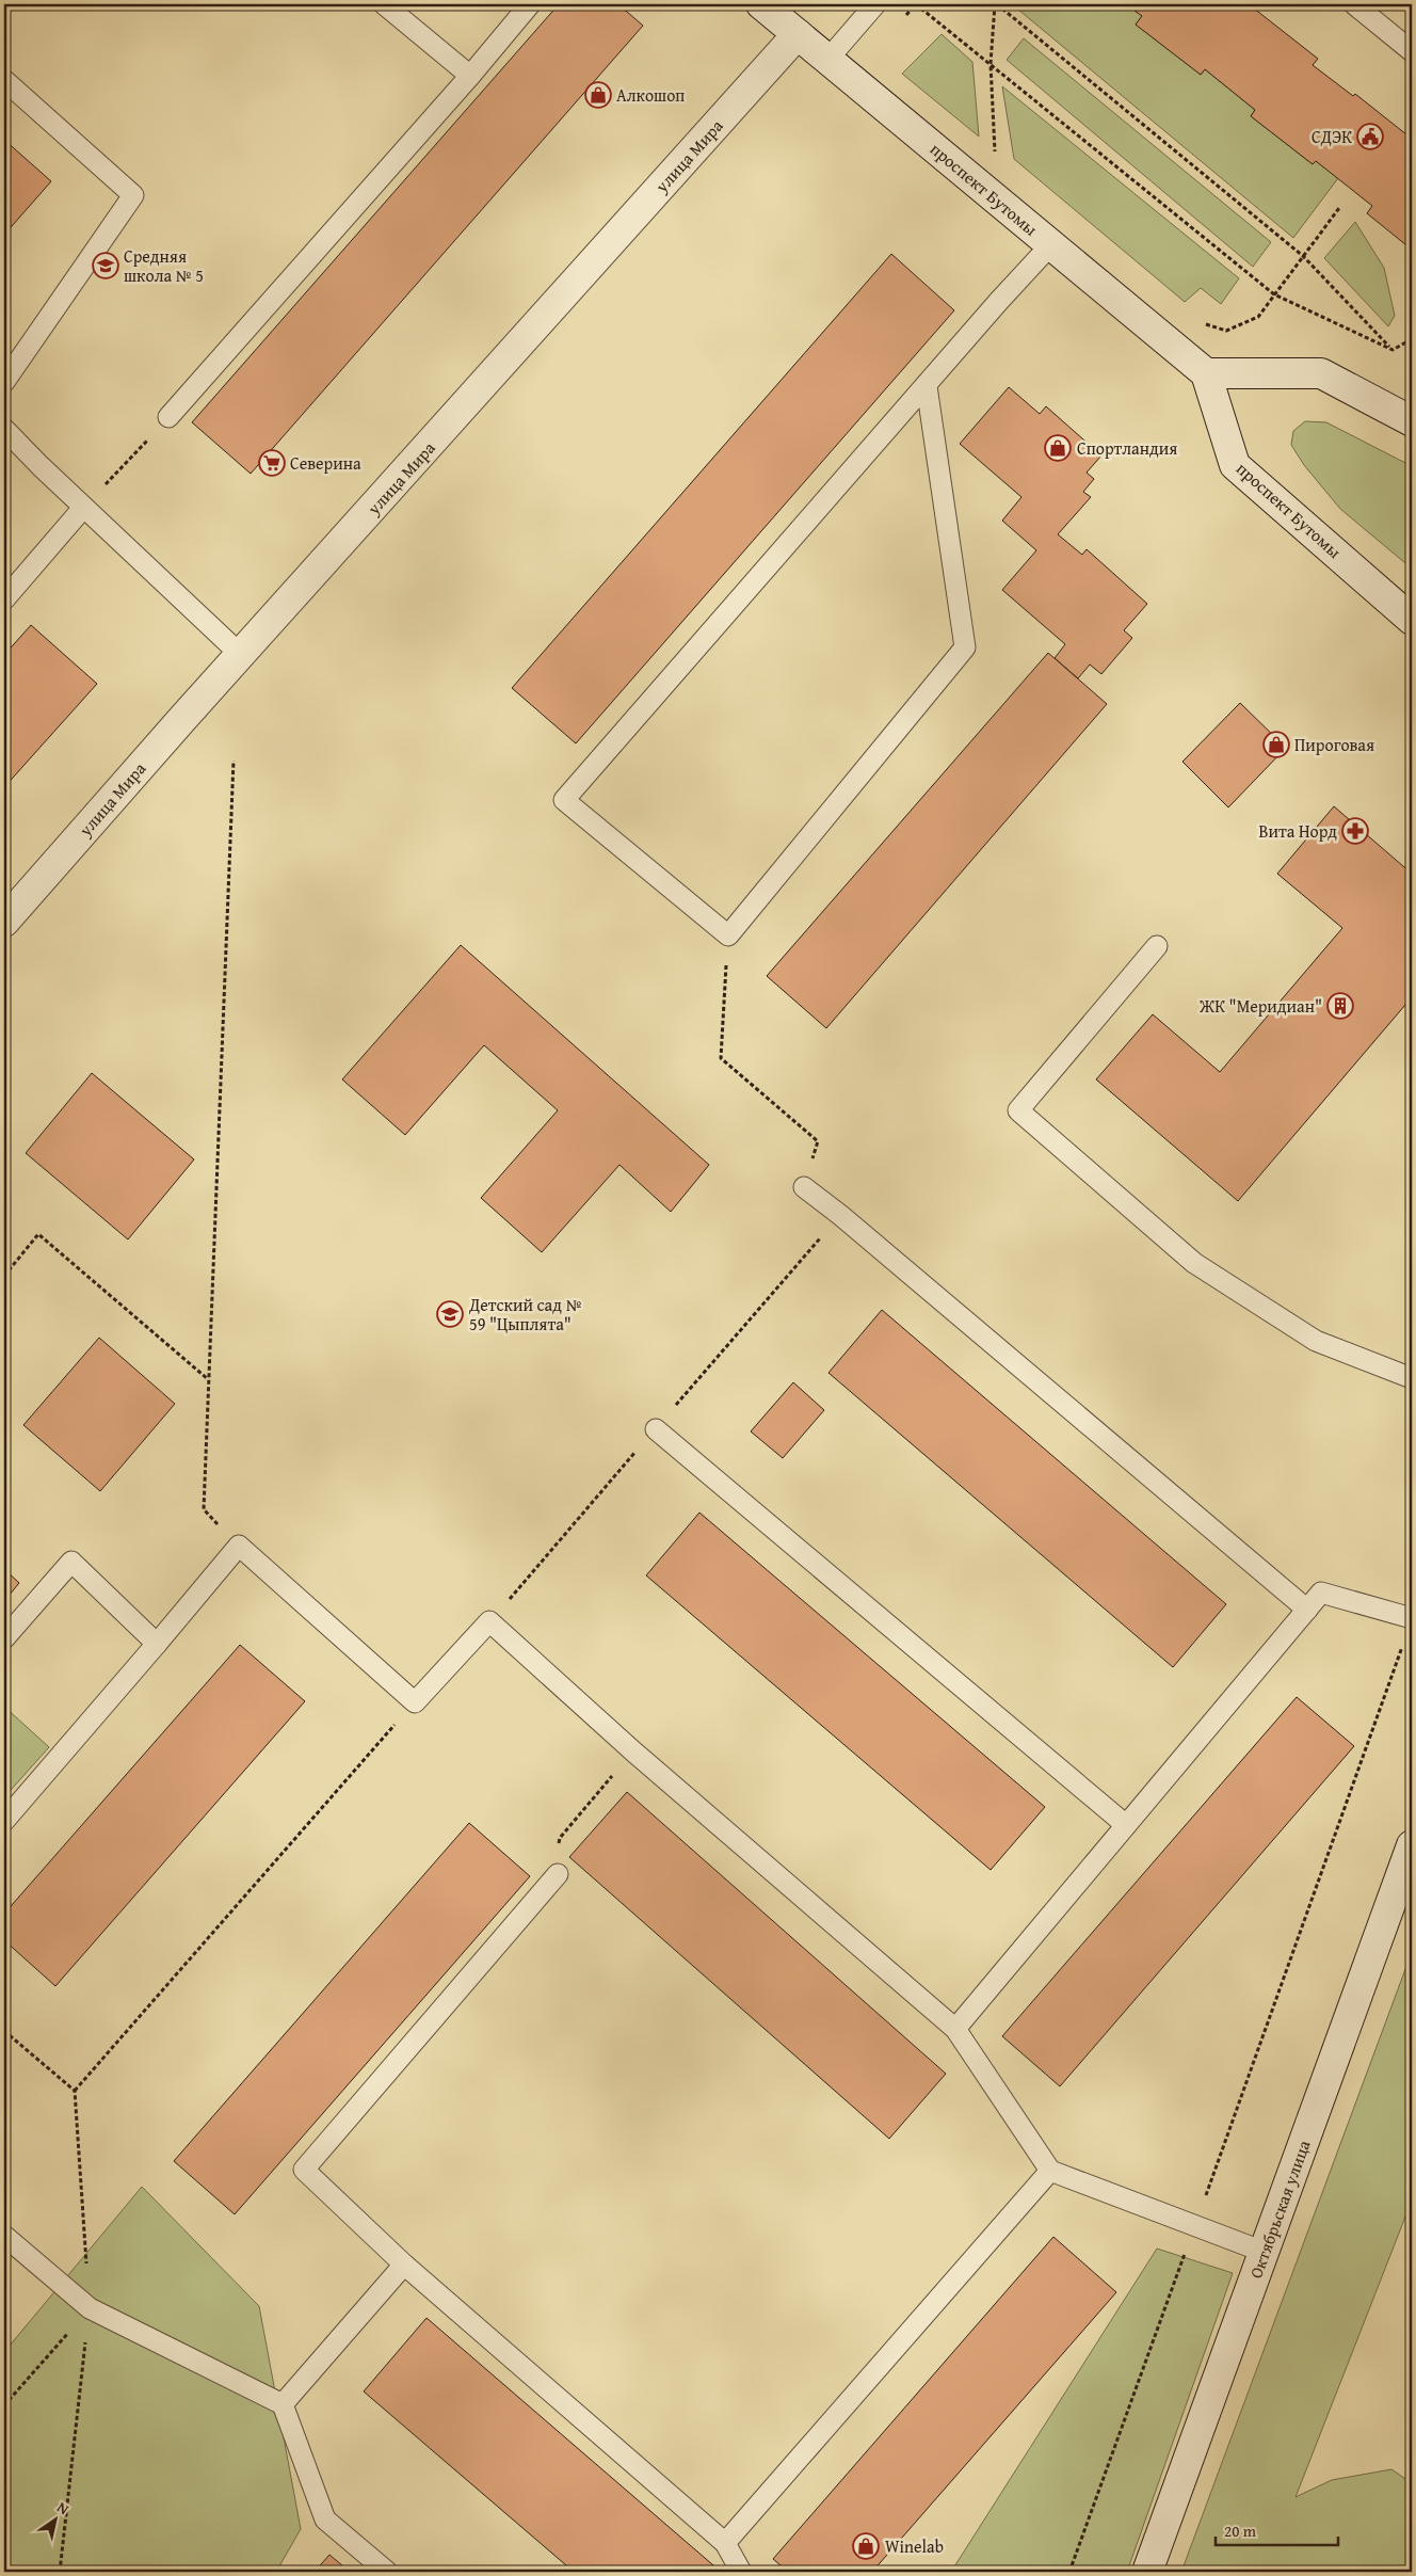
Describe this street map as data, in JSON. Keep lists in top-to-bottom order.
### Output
{
  "streets": {
    "street": ["улица Мира", "проспект Бутомы", "Октябрьская улица"]
  },
  "crossings": [
    ["улица Мира", "проспект Бутомы"]
  ],
  "places": {
    "shop": [
      "Алкошоп",
      "Спортландия",
      "Пироговая",
      "Winelab"
    ],
    "public building": ["СДЭК"],
    "school or university": ["Средняя школа № 5", "Детский сад № 59 \"Цыплята\""],
    "supermarket": ["Северина"],
    "pharmacy": ["Вита Норд"],
    "building": ["ЖК \"Меридиан\""]
  },
  "scale_bar": "20 m",
  "north": "top right"
}
